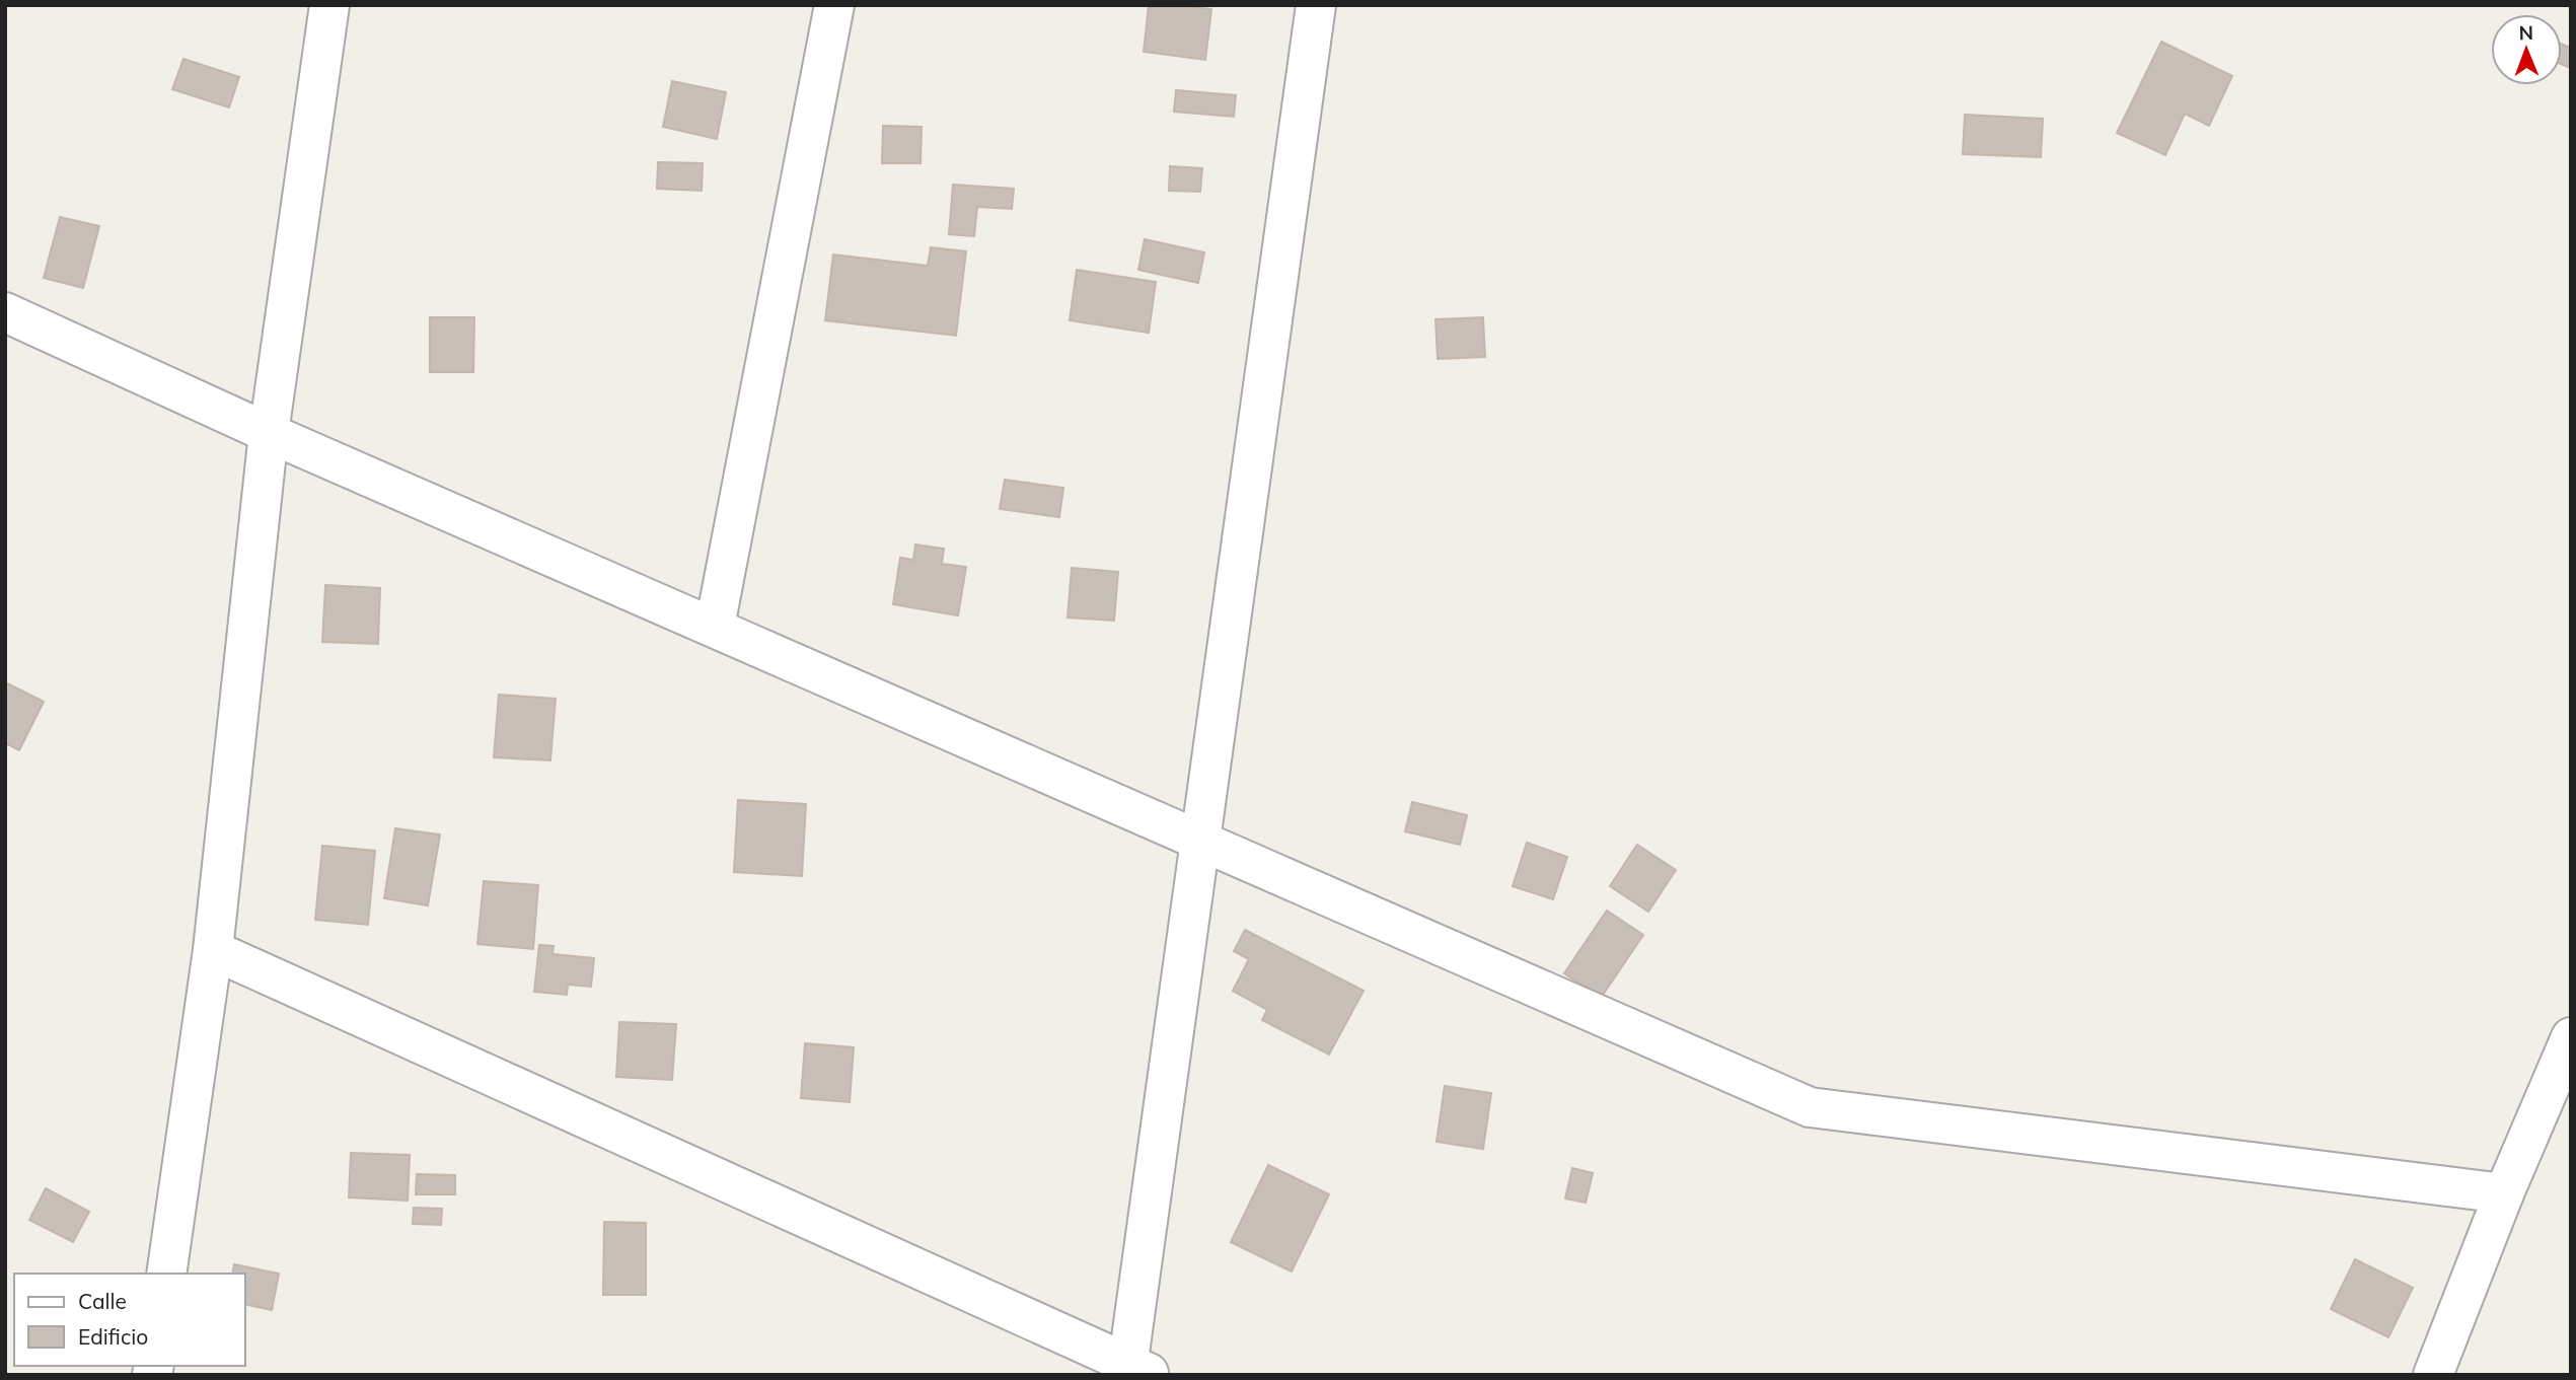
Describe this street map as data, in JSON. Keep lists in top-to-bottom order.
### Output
{
  "legend": ["Calle", "Edificio"],
  "north": "top"
}
